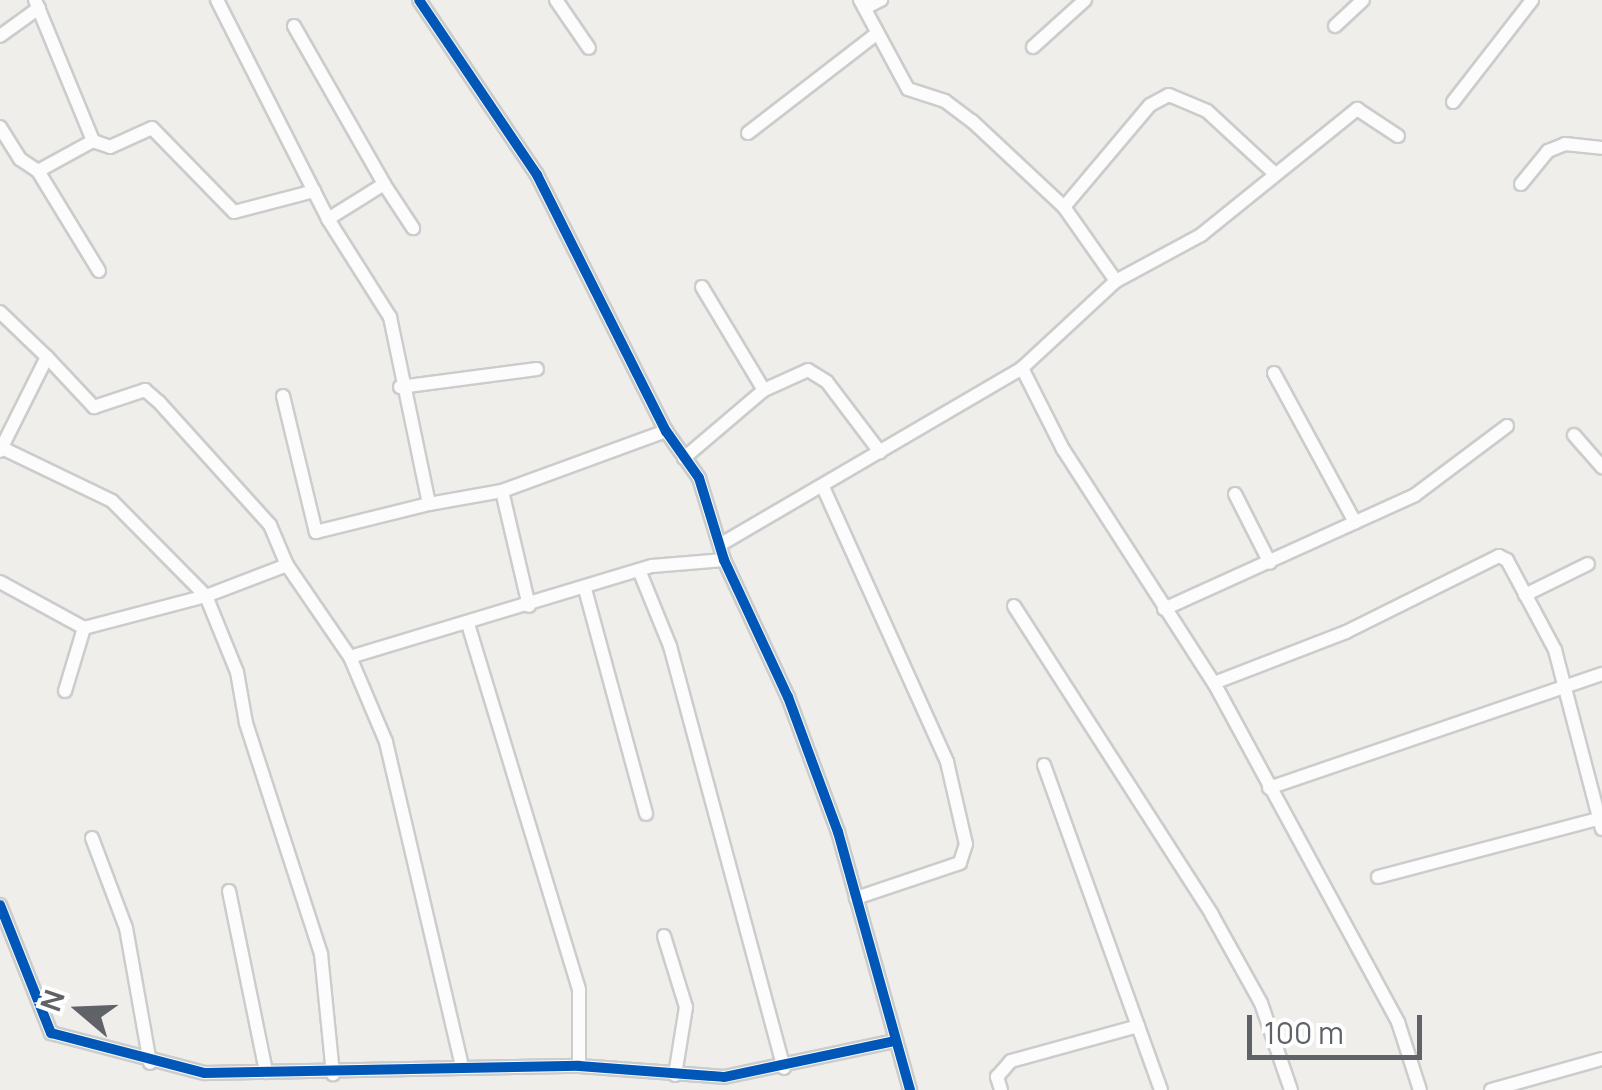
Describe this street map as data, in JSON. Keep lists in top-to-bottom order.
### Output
{
  "scale_bar": "100 m",
  "north": "left"
}
